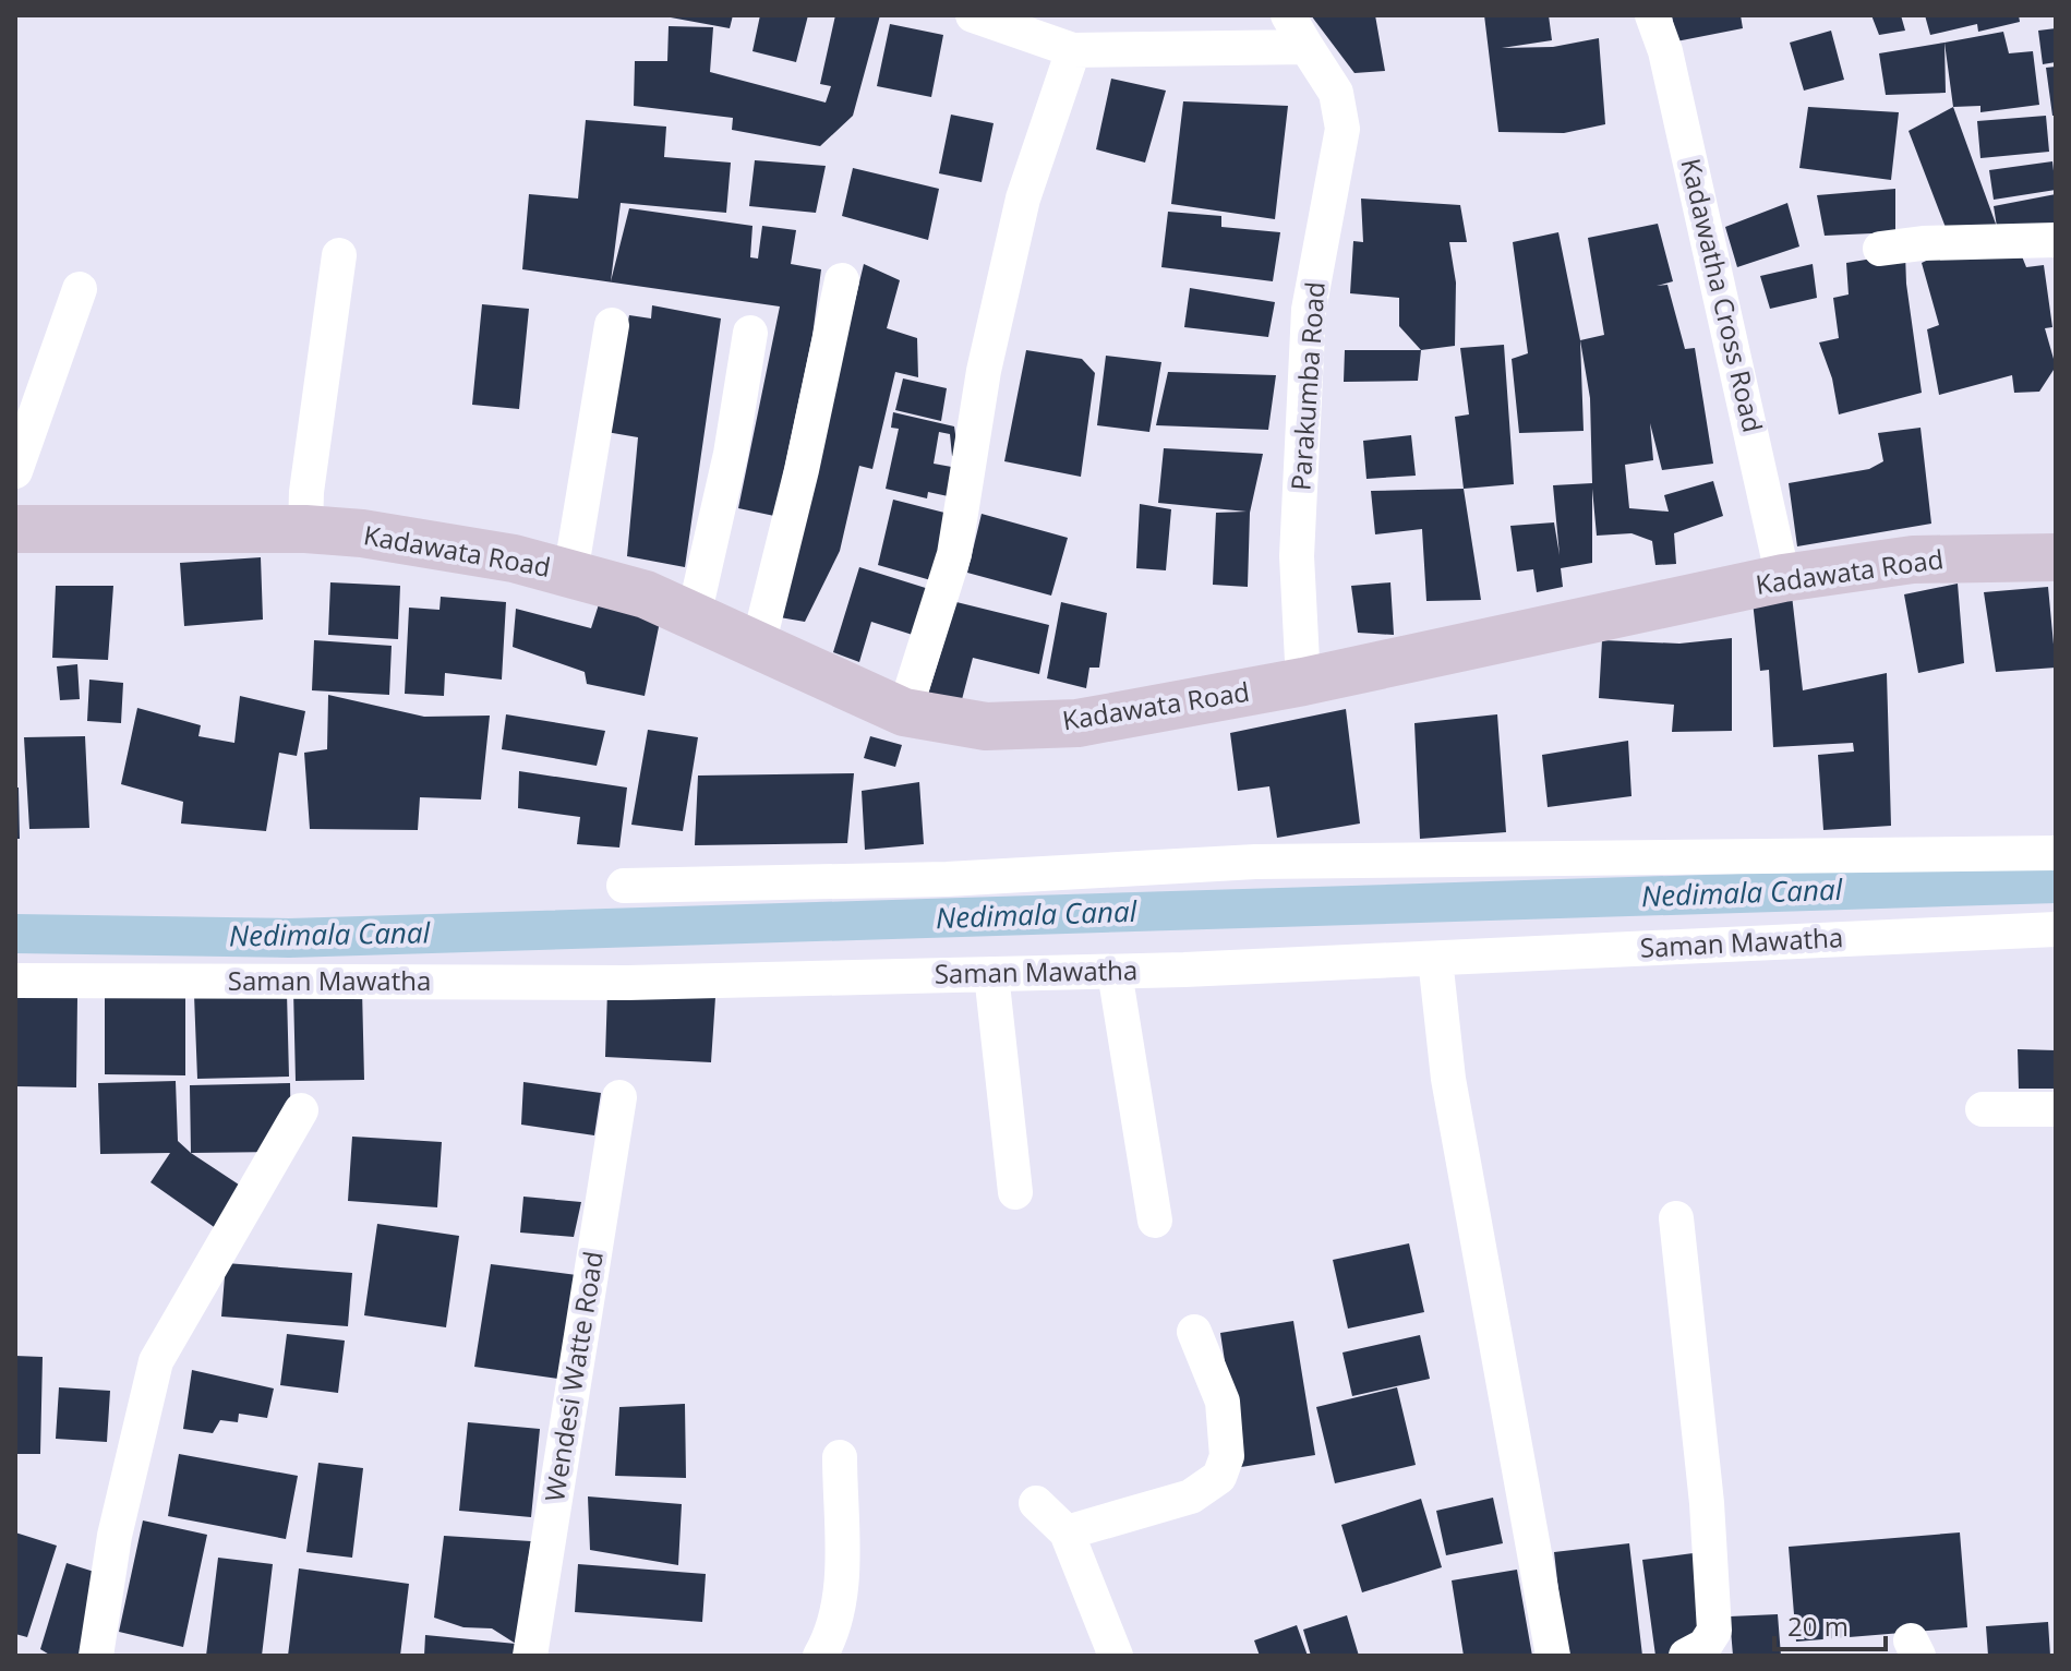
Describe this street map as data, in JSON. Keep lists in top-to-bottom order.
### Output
{
  "streets": {
    "street": [
      "Kadawatha Cross Road",
      "Parakumba Road",
      "Kadawata Road",
      "Saman Mawatha",
      "Wendesi Watte Road"
    ]
  },
  "crossings": [
    ["Kadawatha Cross Road", "Kadawata Road"],
    ["Parakumba Road", "Kadawata Road"]
  ],
  "water": ["Nedimala Canal"],
  "scale_bar": "20 m"
}
